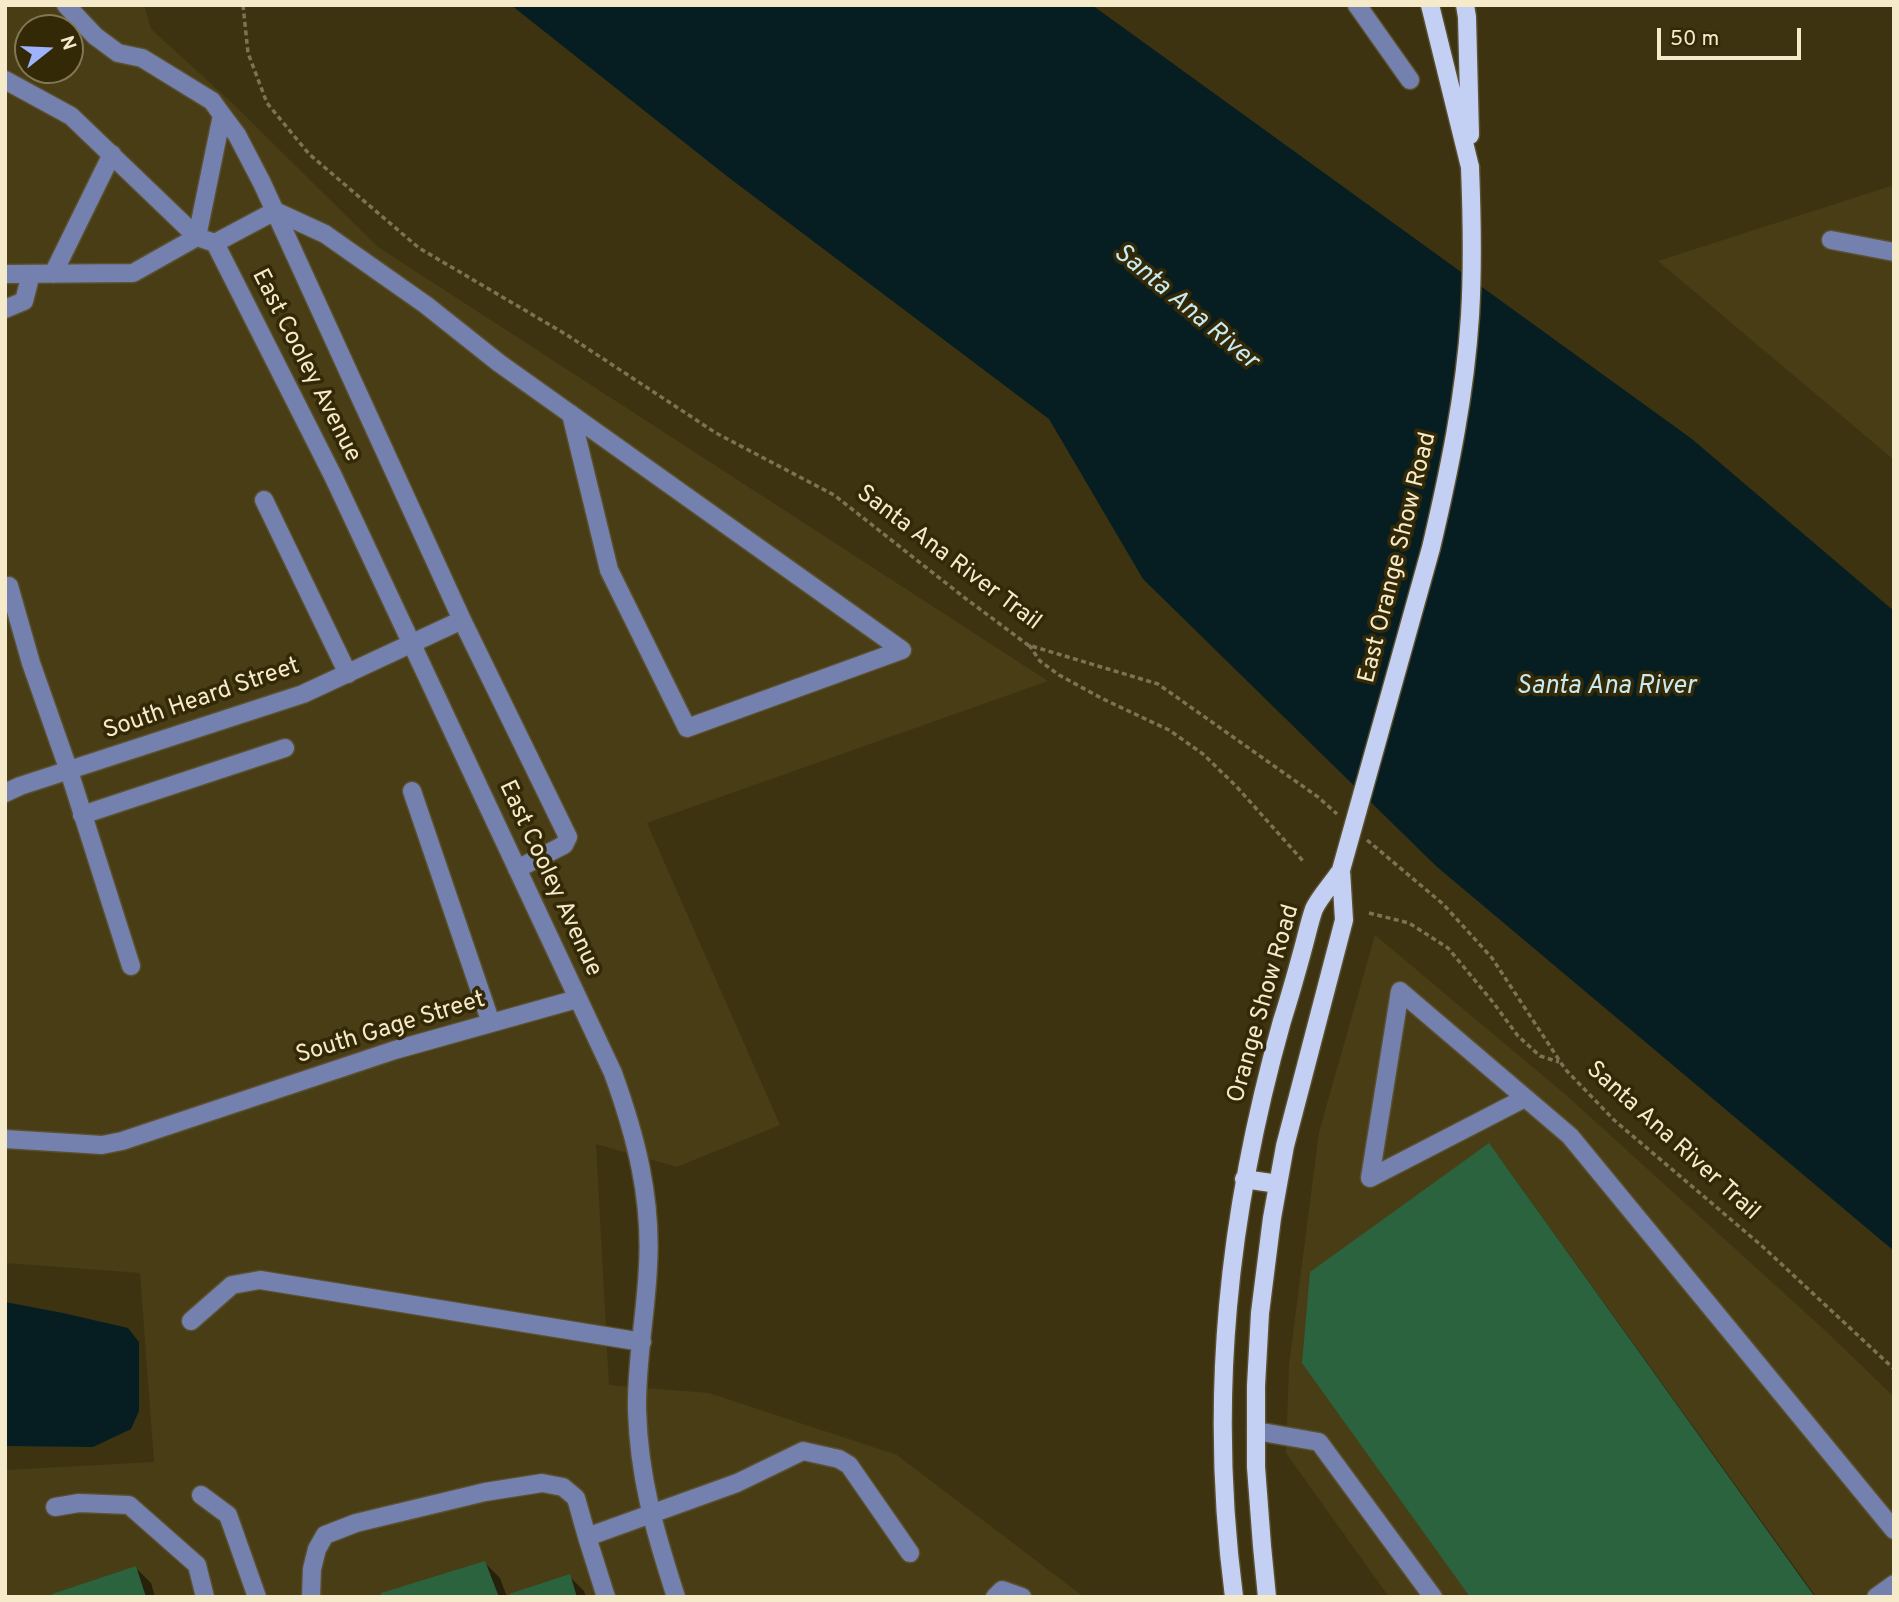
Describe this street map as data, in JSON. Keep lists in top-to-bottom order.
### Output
{
  "streets": {
    "main road": ["East Orange Show Road", "Orange Show Road"],
    "street": ["East Cooley Avenue", "South Heard Street", "South Gage Street"],
    "path": ["Santa Ana River Trail"]
  },
  "crossings": [
    ["East Cooley Avenue", "South Heard Street"],
    ["East Cooley Avenue", "South Gage Street"],
    ["East Orange Show Road", "Orange Show Road"]
  ],
  "water": ["Santa Ana River"],
  "scale_bar": "50 m",
  "north": "right"
}
